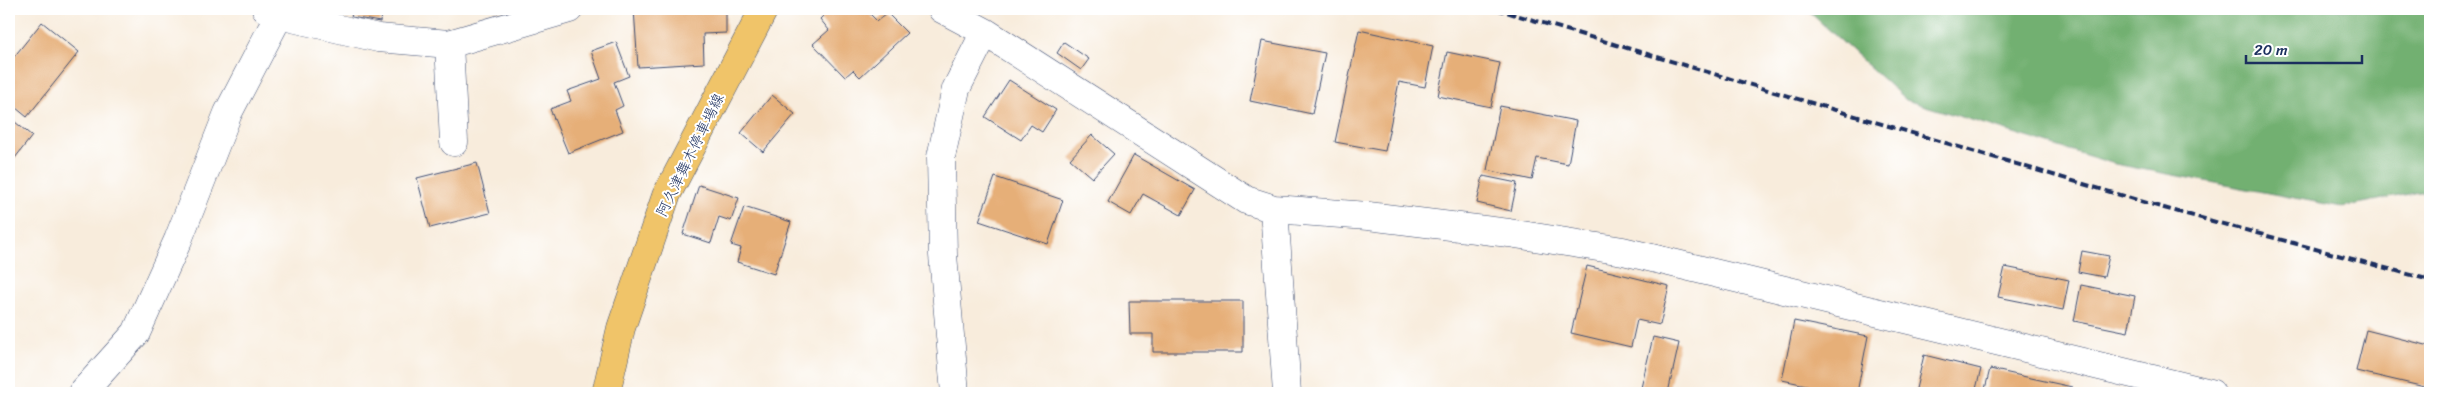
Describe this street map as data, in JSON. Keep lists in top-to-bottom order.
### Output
{
  "streets": {
    "main road": ["阿久津舞木停車場線"]
  },
  "scale_bar": "20 m"
}
